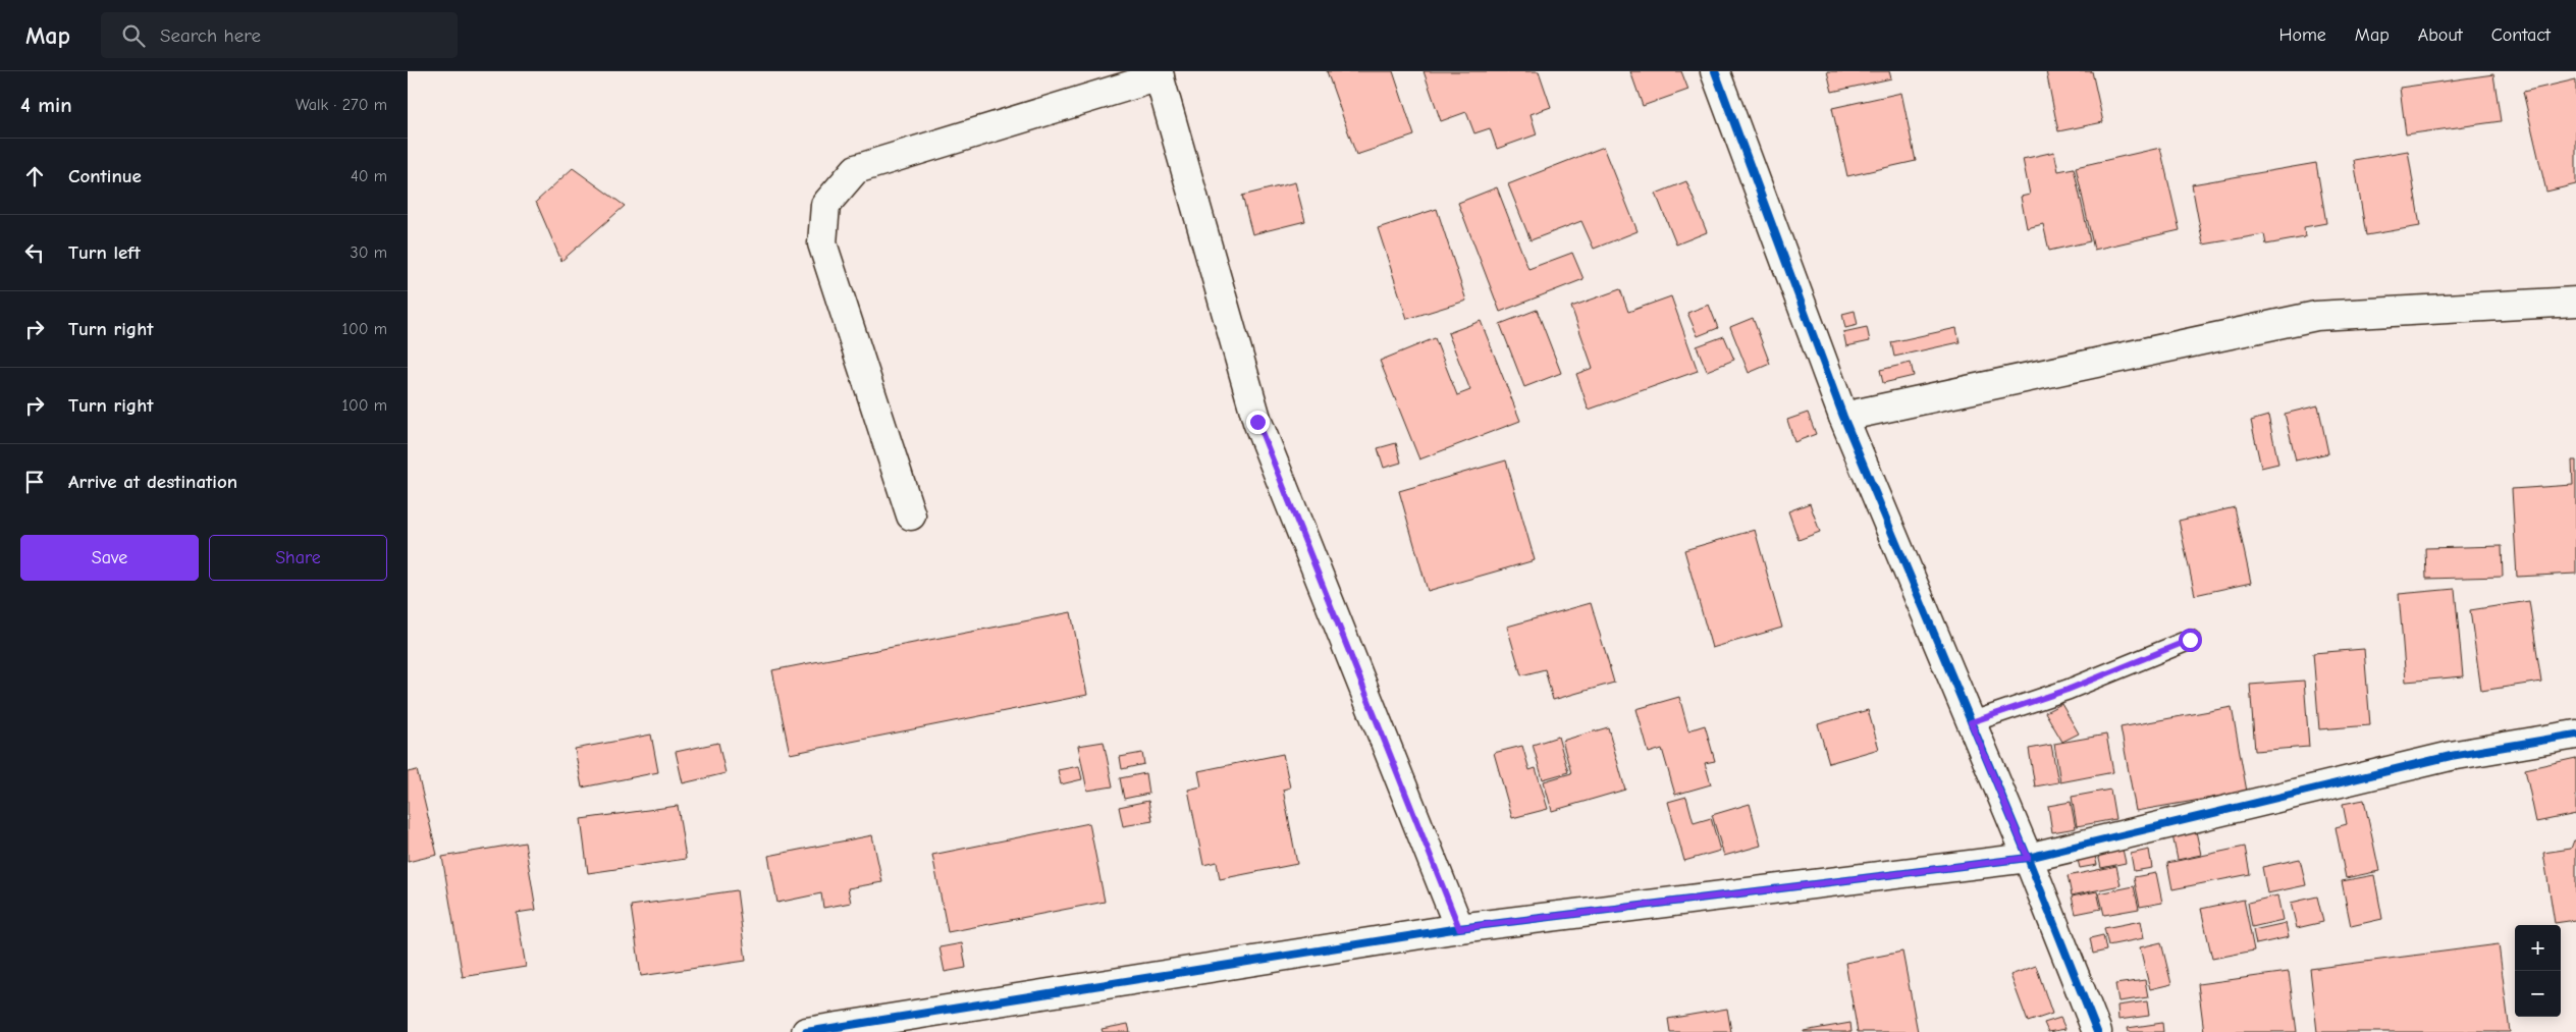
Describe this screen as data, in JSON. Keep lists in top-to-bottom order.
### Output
{
  "page": {
    "header": "Map",
    "search": "Search here",
    "nav": [
      "Home",
      "Map",
      "About",
      "Contact"
    ],
    "heading": ["4 min", "Walk · 270 m"],
    "list": [
      ["Continue", "40 m"],
      ["Turn left", "30 m"],
      ["Turn right", "100 m"],
      ["Turn right", "100 m"],
      "Arrive at destination"
    ],
    "buttons": ["Save", "Share"],
    "map_buttons": ["+", "−"]
  }
}
